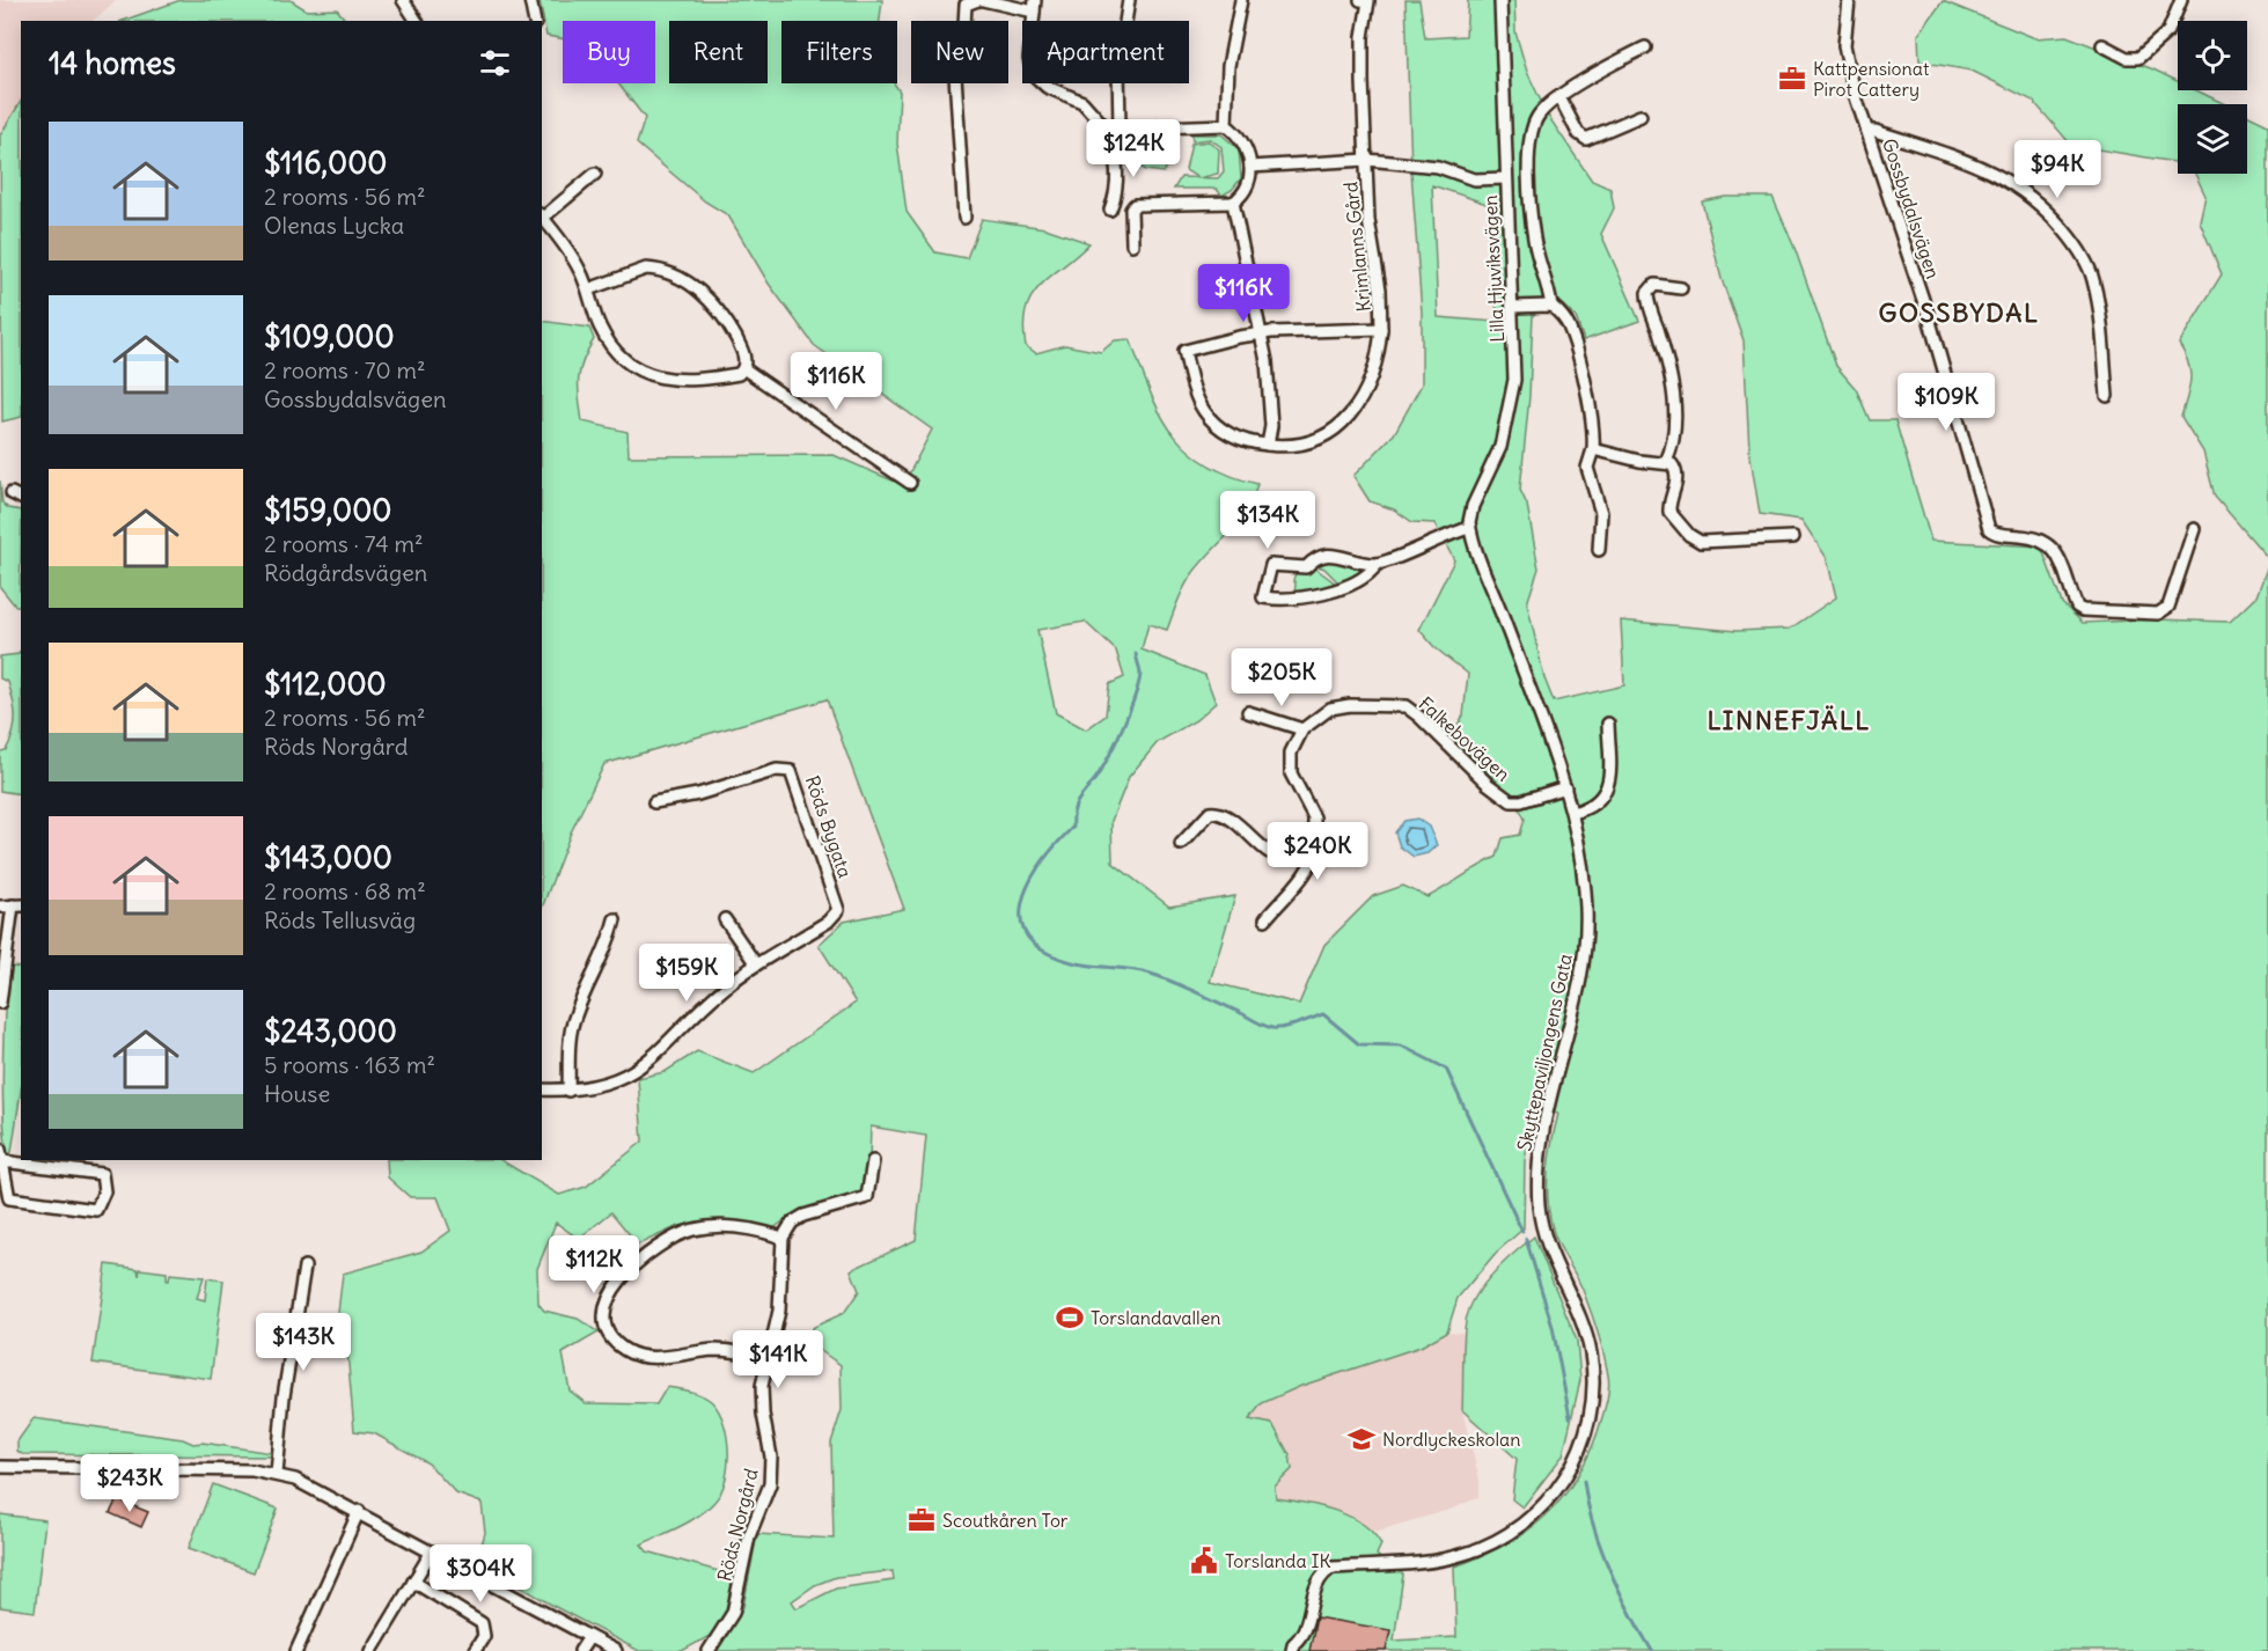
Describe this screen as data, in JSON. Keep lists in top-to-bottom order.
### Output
{
  "streets": {
    "street": [
      "Gossbydalsvägen",
      "Krimlanns Gård",
      "Lilla Hjuviksvägen",
      "Falkebovägen",
      "Röds Bygata",
      "Skyttepaviljongens Gata",
      "Röds Norgård"
    ]
  },
  "crossings": [
    ["Lilla Hjuviksvägen", "Skyttepaviljongens Gata"],
    ["Falkebovägen", "Skyttepaviljongens Gata"]
  ],
  "districts": ["GOSSBYDAL", "LINNEFJÄLL"],
  "places": {
    "office": ["Kattpensionat Pirot Cattery", "Scoutkåren Tor"],
    "sports": ["Torslandavallen"],
    "school or university": ["Nordlyckeskolan"],
    "public building": ["Torslanda IK"]
  },
  "page": {
    "chip": [
      "Buy",
      "Rent",
      "Filters",
      "New",
      "Apartment"
    ],
    "heading": "14 homes",
    "list": [
      {
        "name": "$116,000",
        "note": "2 rooms · 56 m² · Olenas Lycka"
      },
      {
        "name": "$109,000",
        "note": "2 rooms · 70 m² · Gossbydalsvägen"
      },
      {
        "name": "$159,000",
        "note": "2 rooms · 74 m² · Rödgårdsvägen"
      },
      {
        "name": "$112,000",
        "note": "2 rooms · 56 m² · Röds Norgård"
      },
      {
        "name": "$143,000",
        "note": "2 rooms · 68 m² · Röds Tellusväg"
      },
      {
        "name": "$243,000",
        "note": "5 rooms · 163 m² · House"
      }
    ],
    "price": [
      "$124K",
      "$94K",
      "$116K",
      "$116K",
      "$109K",
      "$134K",
      "$205K",
      "$240K",
      "$159K",
      "$112K",
      "$143K",
      "$141K",
      "$243K",
      "$304K"
    ]
  }
}
